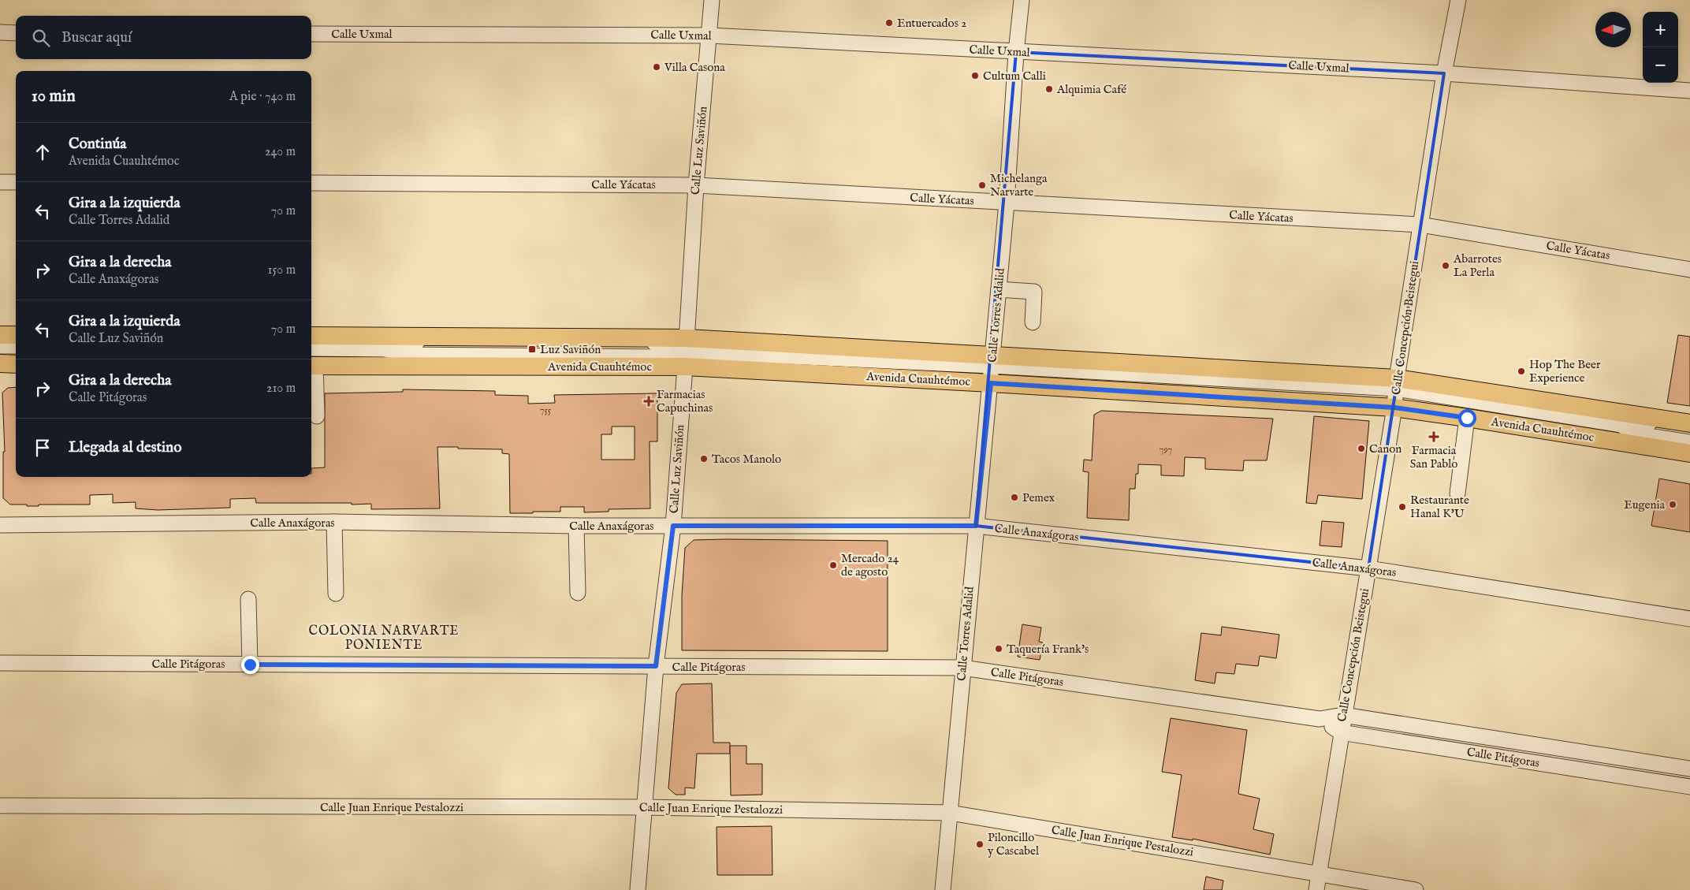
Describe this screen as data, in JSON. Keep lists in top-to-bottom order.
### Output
{
  "streets": {
    "main road": ["Avenida Cuauhtémoc"],
    "street": [
      "Calle Uxmal",
      "Calle Luz Saviñón",
      "Calle Yácatas",
      "Calle Torres Adalid",
      "Calle Concepción Beistegui",
      "Calle Anaxágoras",
      "Calle Pitágoras",
      "Calle Juan Enrique Pestalozzi"
    ]
  },
  "crossings": [
    ["Calle Uxmal", "Calle Luz Saviñón"],
    ["Calle Uxmal", "Calle Torres Adalid"],
    ["Calle Uxmal", "Calle Concepción Beistegui"],
    ["Calle Luz Saviñón", "Calle Yácatas"],
    ["Calle Luz Saviñón", "Avenida Cuauhtémoc"],
    ["Calle Luz Saviñón", "Calle Anaxágoras"],
    ["Calle Luz Saviñón", "Calle Pitágoras"],
    ["Calle Luz Saviñón", "Calle Juan Enrique Pestalozzi"],
    ["Calle Yácatas", "Calle Torres Adalid"],
    ["Calle Yácatas", "Calle Concepción Beistegui"],
    ["Calle Torres Adalid", "Avenida Cuauhtémoc"],
    ["Calle Torres Adalid", "Calle Anaxágoras"],
    ["Calle Torres Adalid", "Calle Pitágoras"],
    ["Calle Torres Adalid", "Calle Juan Enrique Pestalozzi"],
    ["Calle Concepción Beistegui", "Avenida Cuauhtémoc"],
    ["Calle Concepción Beistegui", "Calle Anaxágoras"],
    ["Calle Concepción Beistegui", "Calle Pitágoras"],
    ["Calle Concepción Beistegui", "Calle Juan Enrique Pestalozzi"]
  ],
  "districts": ["COLONIA NARVARTE PONIENTE"],
  "places": {
    "other": [
      "Entuercados 2",
      "Villa Casona",
      "Cultum Calli",
      "Alquimia Café",
      "Michelanga Narvarte",
      "Abarrotes La Perla",
      "Hop The Beer Experience",
      "Canon",
      "Tacos Manolo",
      "Pemex",
      "Eugenia",
      "Restaurante Hanal K'U",
      "Mercado 24 de agosto",
      "Taquería Frank's",
      "Piloncillo y Cascabel"
    ],
    "transit": ["Luz Saviñón"],
    "health": ["Farmacias Capuchinas", "Farmacia San Pablo"]
  },
  "house_numbers": ["755", "797"],
  "north": "left",
  "page": {
    "map_buttons": ["+", "−"],
    "search": "Buscar aquí",
    "heading": ["10 min", "A pie · 740 m"],
    "list": [
      ["Continúa", "Avenida Cuauhtémoc", "240 m"],
      ["Gira a la izquierda", "Calle Torres Adalid", "70 m"],
      ["Gira a la derecha", "Calle Anaxágoras", "150 m"],
      ["Gira a la izquierda", "Calle Luz Saviñón", "70 m"],
      ["Gira a la derecha", "Calle Pitágoras", "210 m"],
      "Llegada al destino"
    ]
  }
}
